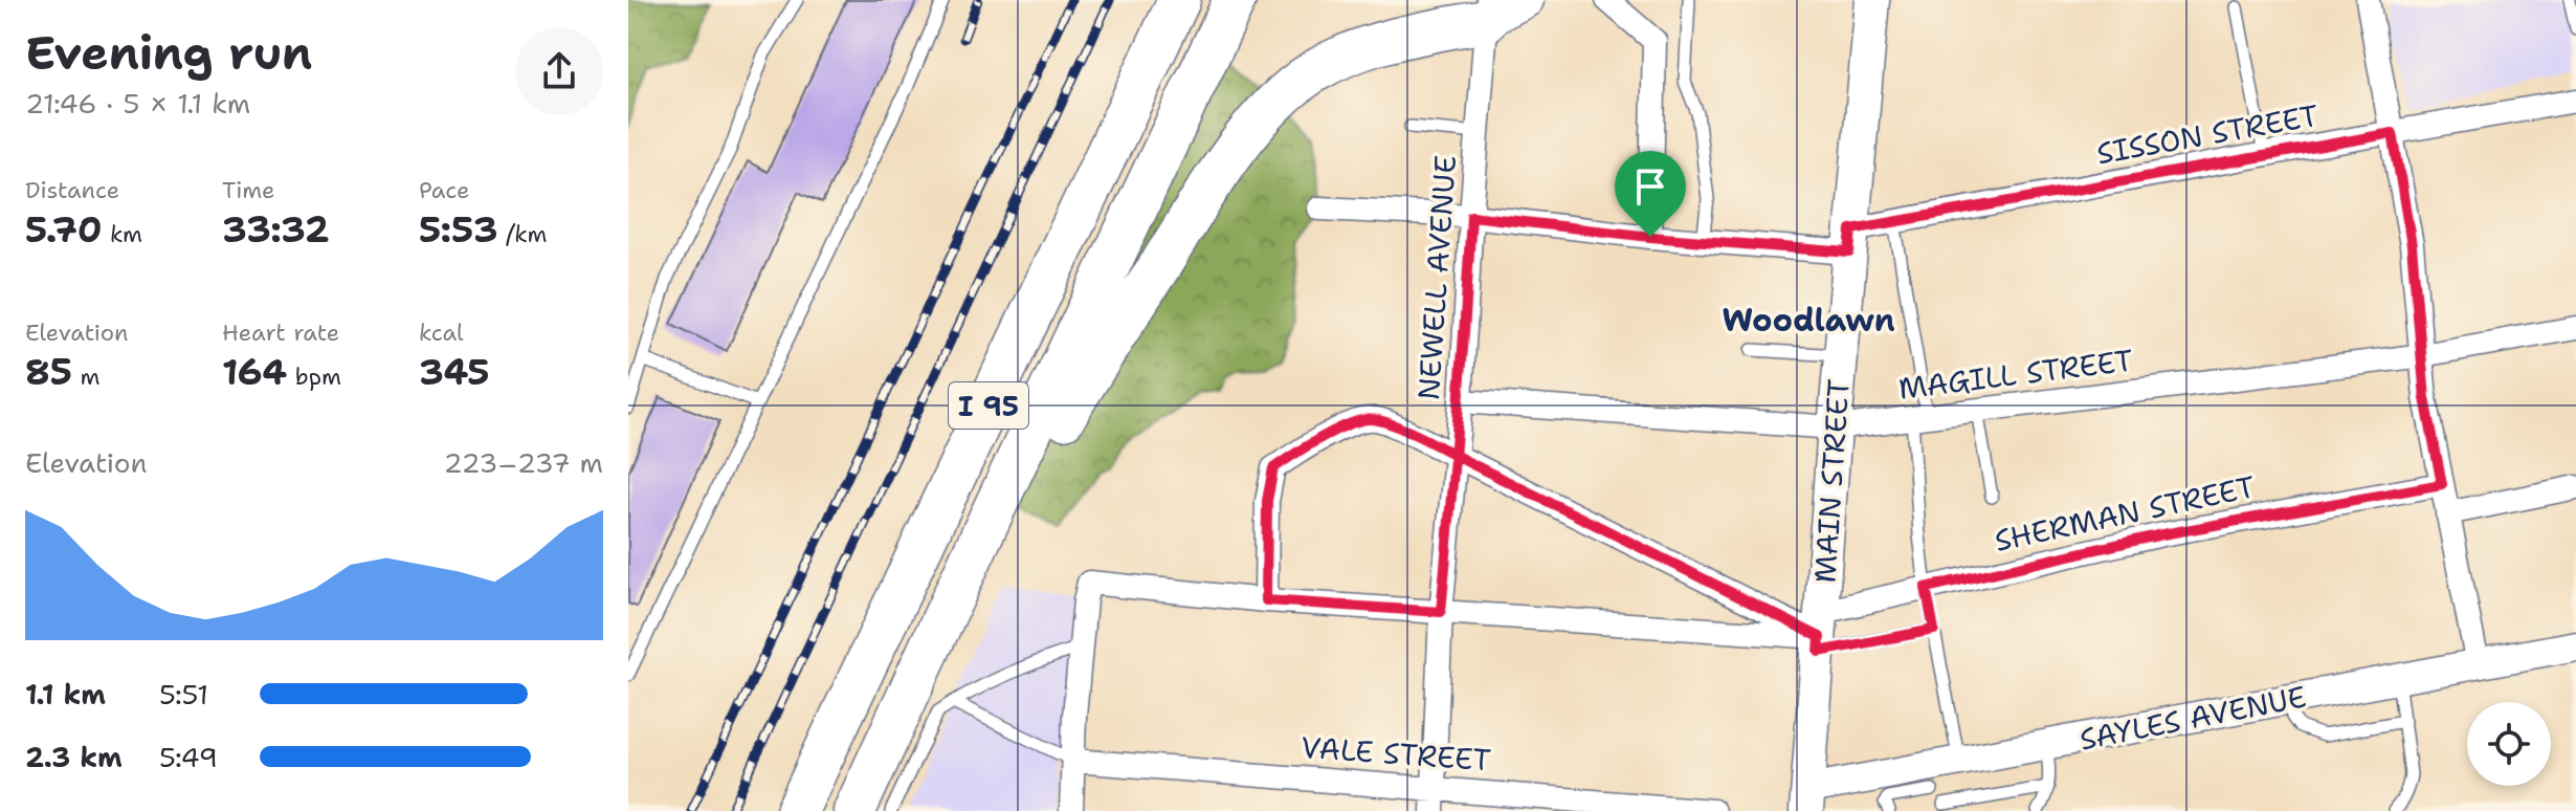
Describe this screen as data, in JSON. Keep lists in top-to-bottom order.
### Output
{
  "streets": {
    "highway": ["I 95"],
    "main road": ["MAIN STREET"],
    "street": [
      "SISSON STREET",
      "NEWELL AVENUE",
      "MAGILL STREET",
      "SHERMAN STREET",
      "SAYLES AVENUE",
      "VALE STREET"
    ]
  },
  "crossings": [
    ["SISSON STREET", "NEWELL AVENUE"],
    ["SISSON STREET", "MAIN STREET"],
    ["NEWELL AVENUE", "MAGILL STREET"],
    ["NEWELL AVENUE", "SHERMAN STREET"],
    ["NEWELL AVENUE", "VALE STREET"],
    ["MAGILL STREET", "MAIN STREET"],
    ["MAIN STREET", "SHERMAN STREET"],
    ["MAIN STREET", "SAYLES AVENUE"]
  ],
  "districts": ["Woodlawn"],
  "page": {
    "heading": ["Evening run", "21:46 · 5 × 1.1 km"],
    "stats": [
      ["Distance", "5.70 km"],
      ["Time", "33:32"],
      ["Pace", "5:53 /km"],
      ["Elevation", "85 m"],
      ["Heart rate", "164 bpm"],
      ["kcal", "345"]
    ],
    "chart": ["Elevation", "223–237 m"],
    "list": [
      {
        "name": "1.1 km",
        "note": "5:51"
      },
      {
        "name": "2.3 km",
        "note": "5:49"
      }
    ]
  }
}
